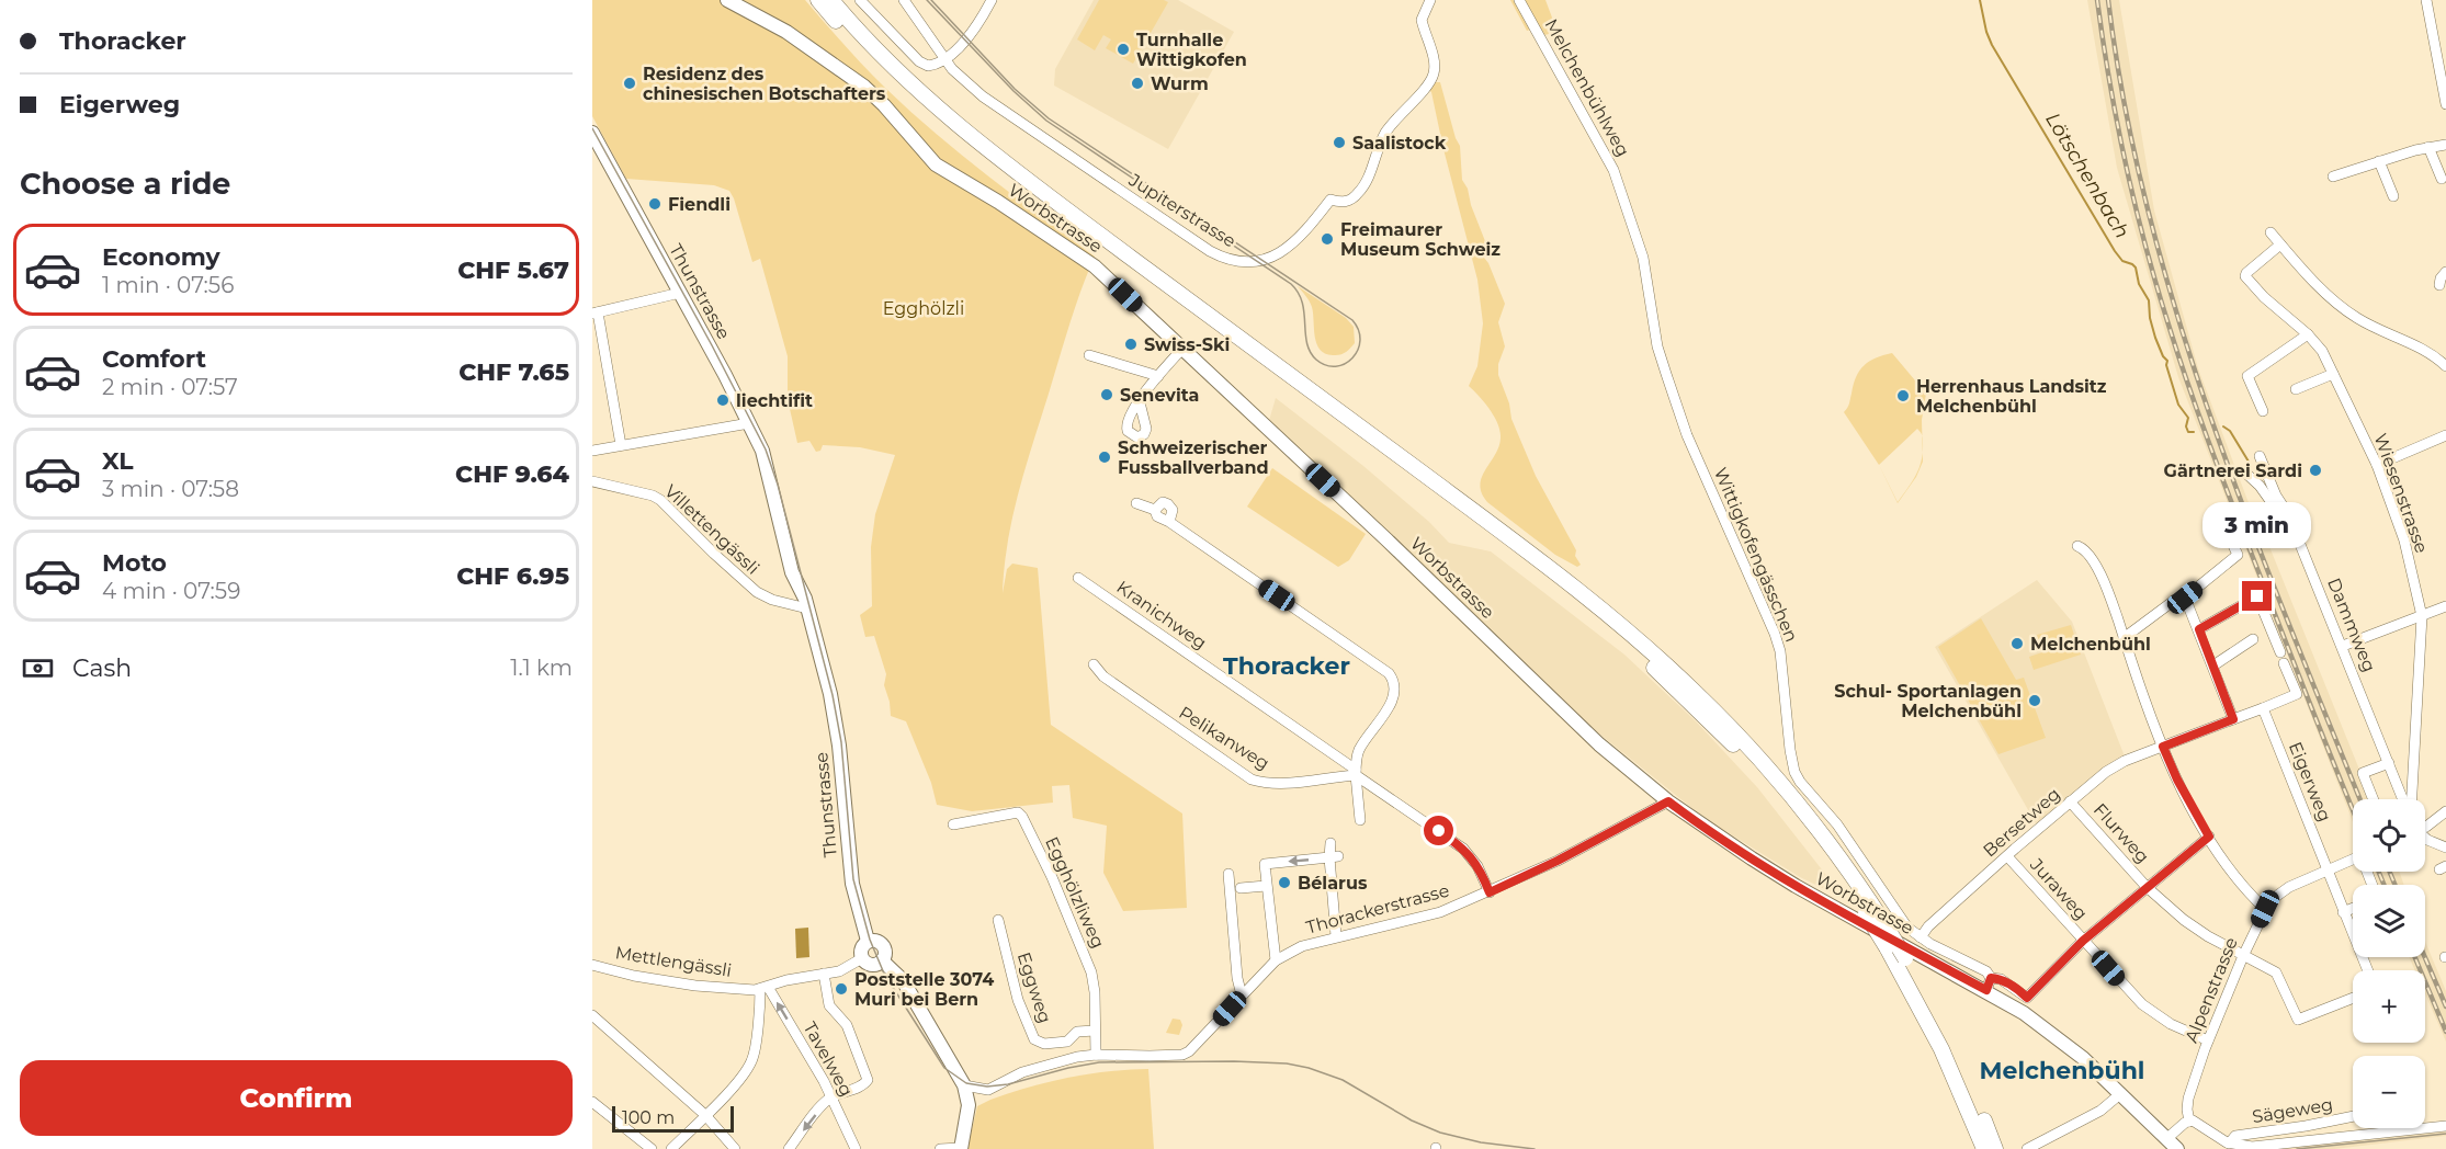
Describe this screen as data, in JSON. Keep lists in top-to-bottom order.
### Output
{
  "streets": {
    "main road": ["Worbstrasse", "Thunstrasse"],
    "street": [
      "Melchenbühlweg",
      "Jupiterstrasse",
      "Wiesenstrasse",
      "Villettengässli",
      "Wittigkofengässchen",
      "Kranichweg",
      "Dammweg",
      "Pelikanweg",
      "Eigerweg",
      "Bersetweg",
      "Flurweg",
      "Juraweg",
      "Egghölzliweg",
      "Thorackerstrasse",
      "Mettlengässli",
      "Eggweg",
      "Alpenstrasse",
      "Tavelweg",
      "Sägeweg"
    ]
  },
  "crossings": [
    ["Melchenbühlweg", "Wittigkofengässchen"],
    ["Worbstrasse", "Thorackerstrasse"],
    ["Thunstrasse", "Villettengässli"],
    ["Thunstrasse", "Mettlengässli"],
    ["Wittigkofengässchen", "Bersetweg"],
    ["Kranichweg", "Pelikanweg"],
    ["Kranichweg", "Thorackerstrasse"],
    ["Eigerweg", "Alpenstrasse"],
    ["Bersetweg", "Flurweg"],
    ["Bersetweg", "Juraweg"],
    ["Flurweg", "Alpenstrasse"],
    ["Juraweg", "Alpenstrasse"],
    ["Egghölzliweg", "Thorackerstrasse"],
    ["Egghölzliweg", "Eggweg"],
    ["Mettlengässli", "Tavelweg"]
  ],
  "one_way": ["Tavelweg"],
  "districts": ["Thoracker", "Melchenbühl"],
  "water": ["Lötschenbach"],
  "parks": ["Egghölzli"],
  "places": [
    "Turnhalle Wittigkofen",
    "Residenz des chinesischen Botschafters",
    "Wurm",
    "Saalistock",
    "Fiendli",
    "Freimaurer Museum Schweiz",
    "Swiss-Ski",
    "Senevita",
    "Herrenhaus Landsitz Melchenbühl",
    "liechtifit",
    "Schweizerischer Fussballverband",
    "Gärtnerei Sardi",
    "Melchenbühl",
    "Schul- Sportanlagen Melchenbühl",
    "Bélarus",
    "Poststelle 3074 Muri bei Bern"
  ],
  "scale_bar": "100 m",
  "page": {
    "banner": ["Thoracker", "Eigerweg"],
    "heading": "Choose a ride",
    "list": [
      {
        "name": "Economy",
        "note": "1 min · 07:56",
        "value": "CHF 5.67"
      },
      {
        "name": "Comfort",
        "note": "2 min · 07:57",
        "value": "CHF 7.65"
      },
      {
        "name": "XL",
        "note": "3 min · 07:58",
        "value": "CHF 9.64"
      },
      {
        "name": "Moto",
        "note": "4 min · 07:59",
        "value": "CHF 6.95"
      }
    ],
    "bubble": "3 min",
    "pay": ["Cash", "1.1 km"],
    "map_buttons": ["+", "−"],
    "buttons": "Confirm",
    "scale": "100 m"
  }
}
